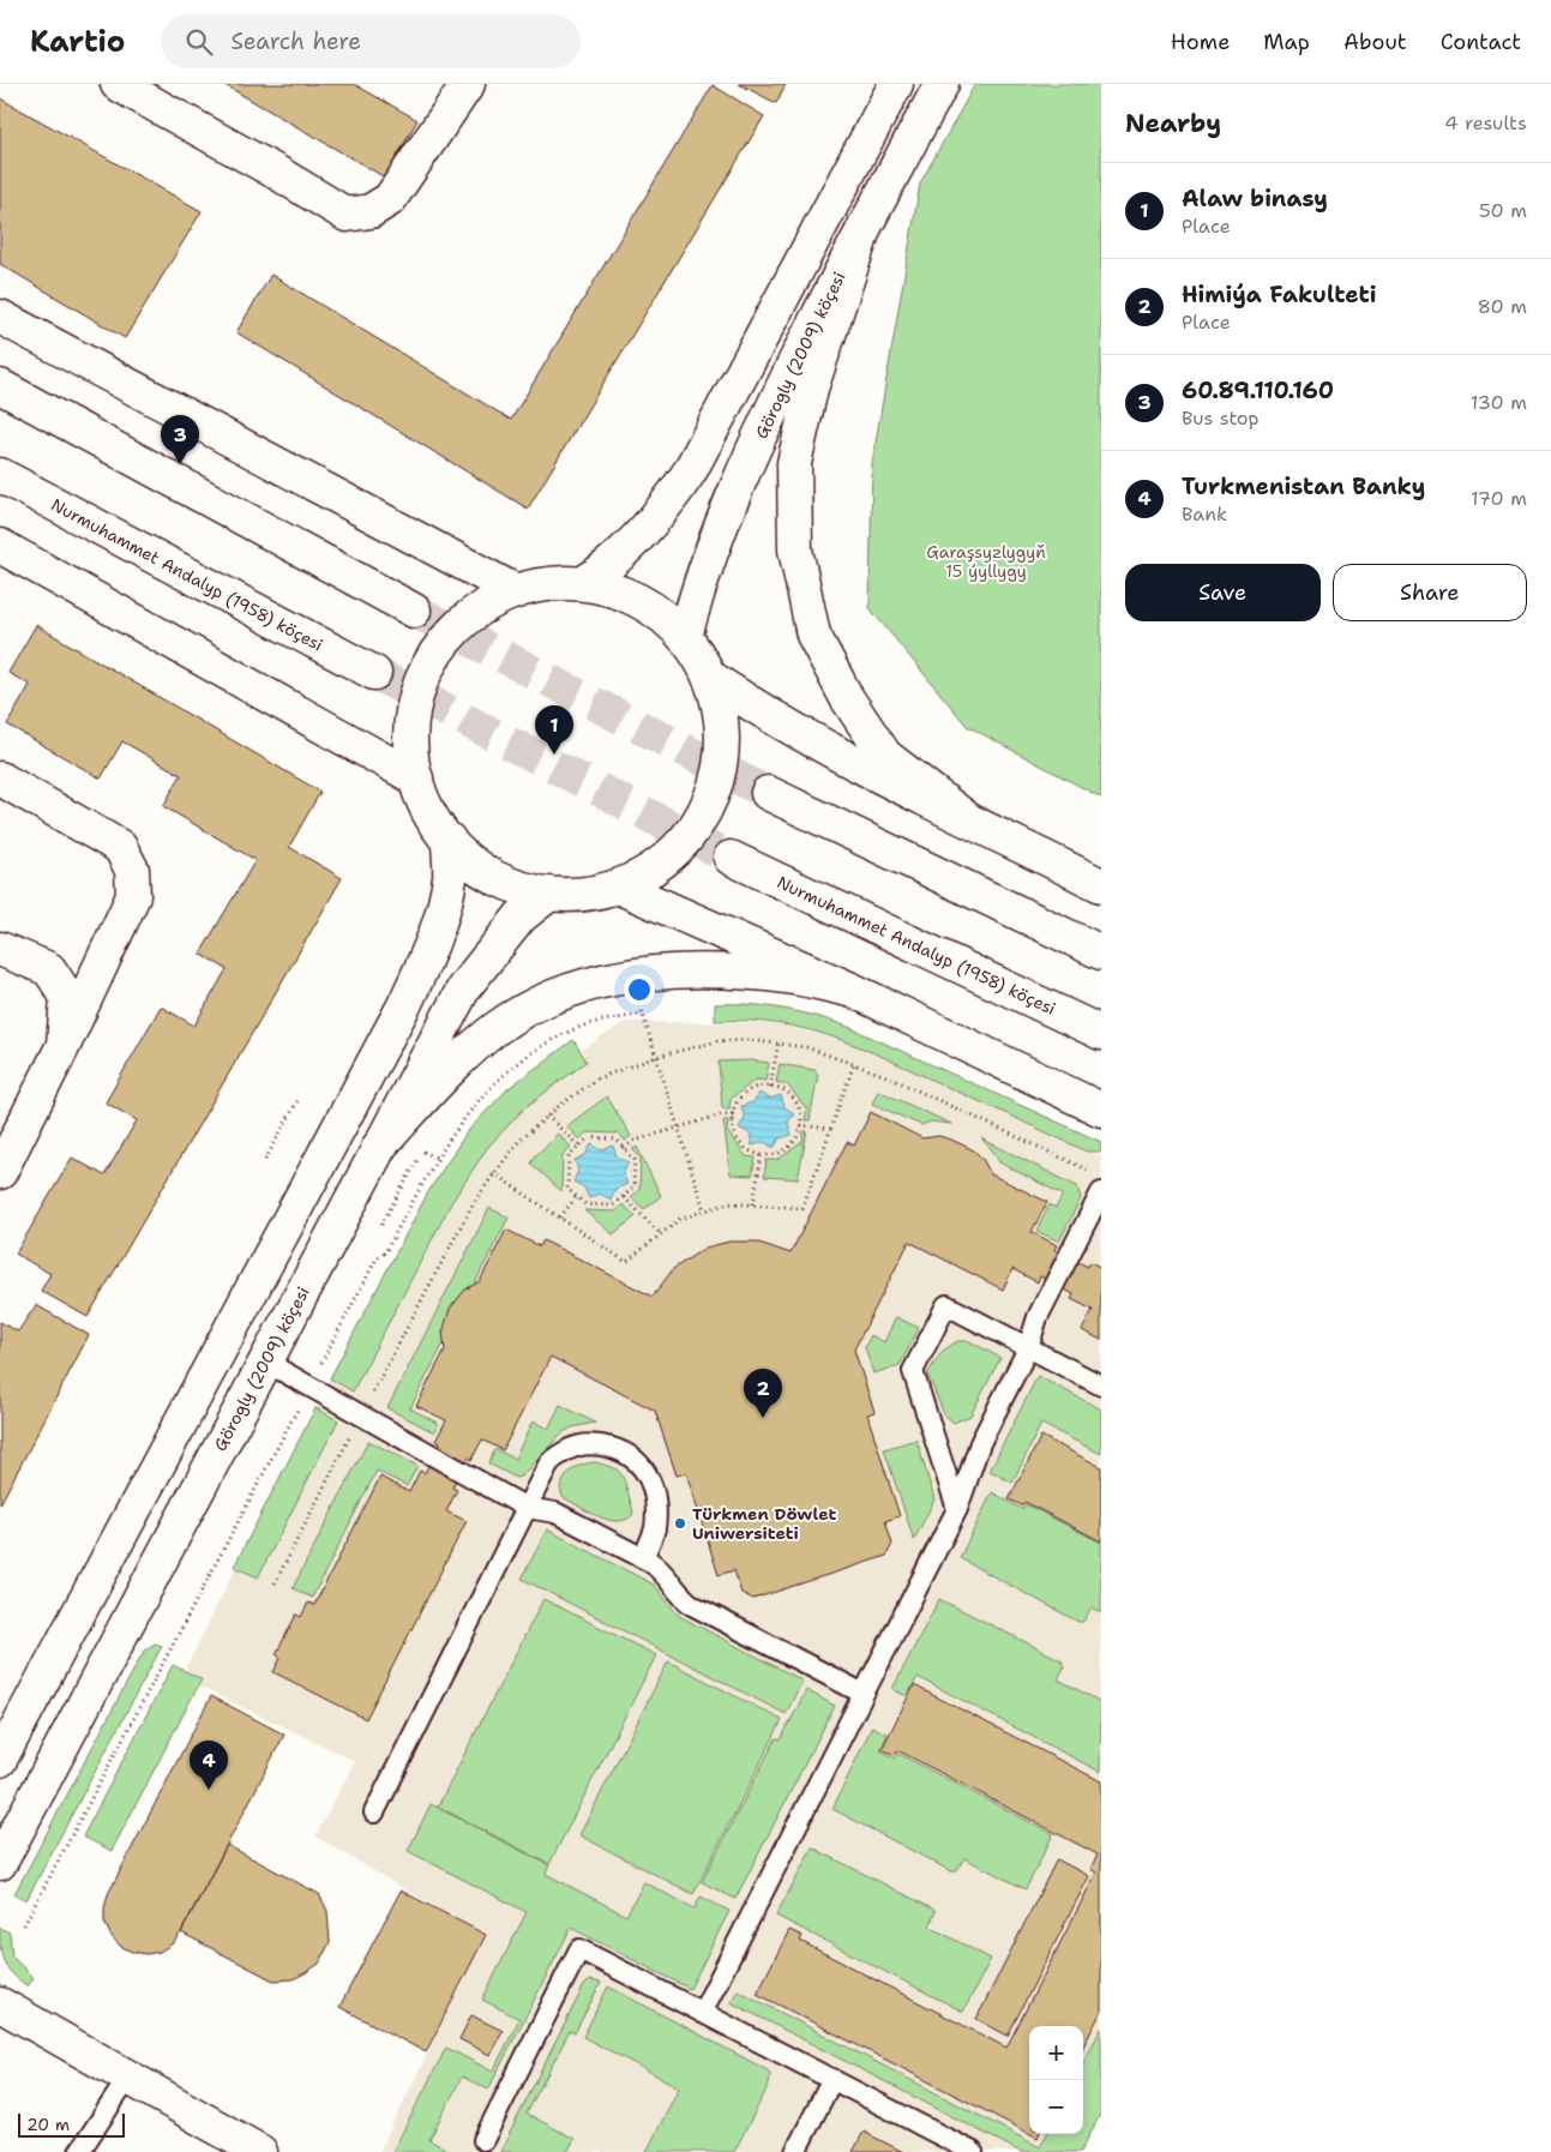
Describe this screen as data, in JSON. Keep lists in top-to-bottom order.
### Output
{
  "streets": {
    "street": ["Görogly (2009) köçesi", "Nurmuhammet Andalyp (1958) köçesi"]
  },
  "parks": ["Garaşsyzlygyň 15 ýyllygy"],
  "places": ["Türkmen Döwlet Uniwersiteti"],
  "scale_bar": "20 m",
  "page": {
    "header": "Kartio",
    "search": "Search here",
    "nav": [
      "Home",
      "Map",
      "About",
      "Contact"
    ],
    "heading": ["Nearby", "4 results"],
    "list": [
      {
        "mark": "1",
        "name": "Alaw binasy",
        "note": "Place",
        "value": "50 m"
      },
      {
        "mark": "2",
        "name": "Himiýa Fakulteti",
        "note": "Place",
        "value": "80 m"
      },
      {
        "mark": "3",
        "name": "60.89.110.160",
        "note": "Bus stop",
        "value": "130 m"
      },
      {
        "mark": "4",
        "name": "Turkmenistan Banky",
        "note": "Bank",
        "value": "170 m"
      }
    ],
    "pins": [
      "3",
      "1",
      "2",
      "4"
    ],
    "buttons": ["Save", "Share"],
    "map_buttons": ["+", "−"],
    "scale": "20 m"
  }
}
